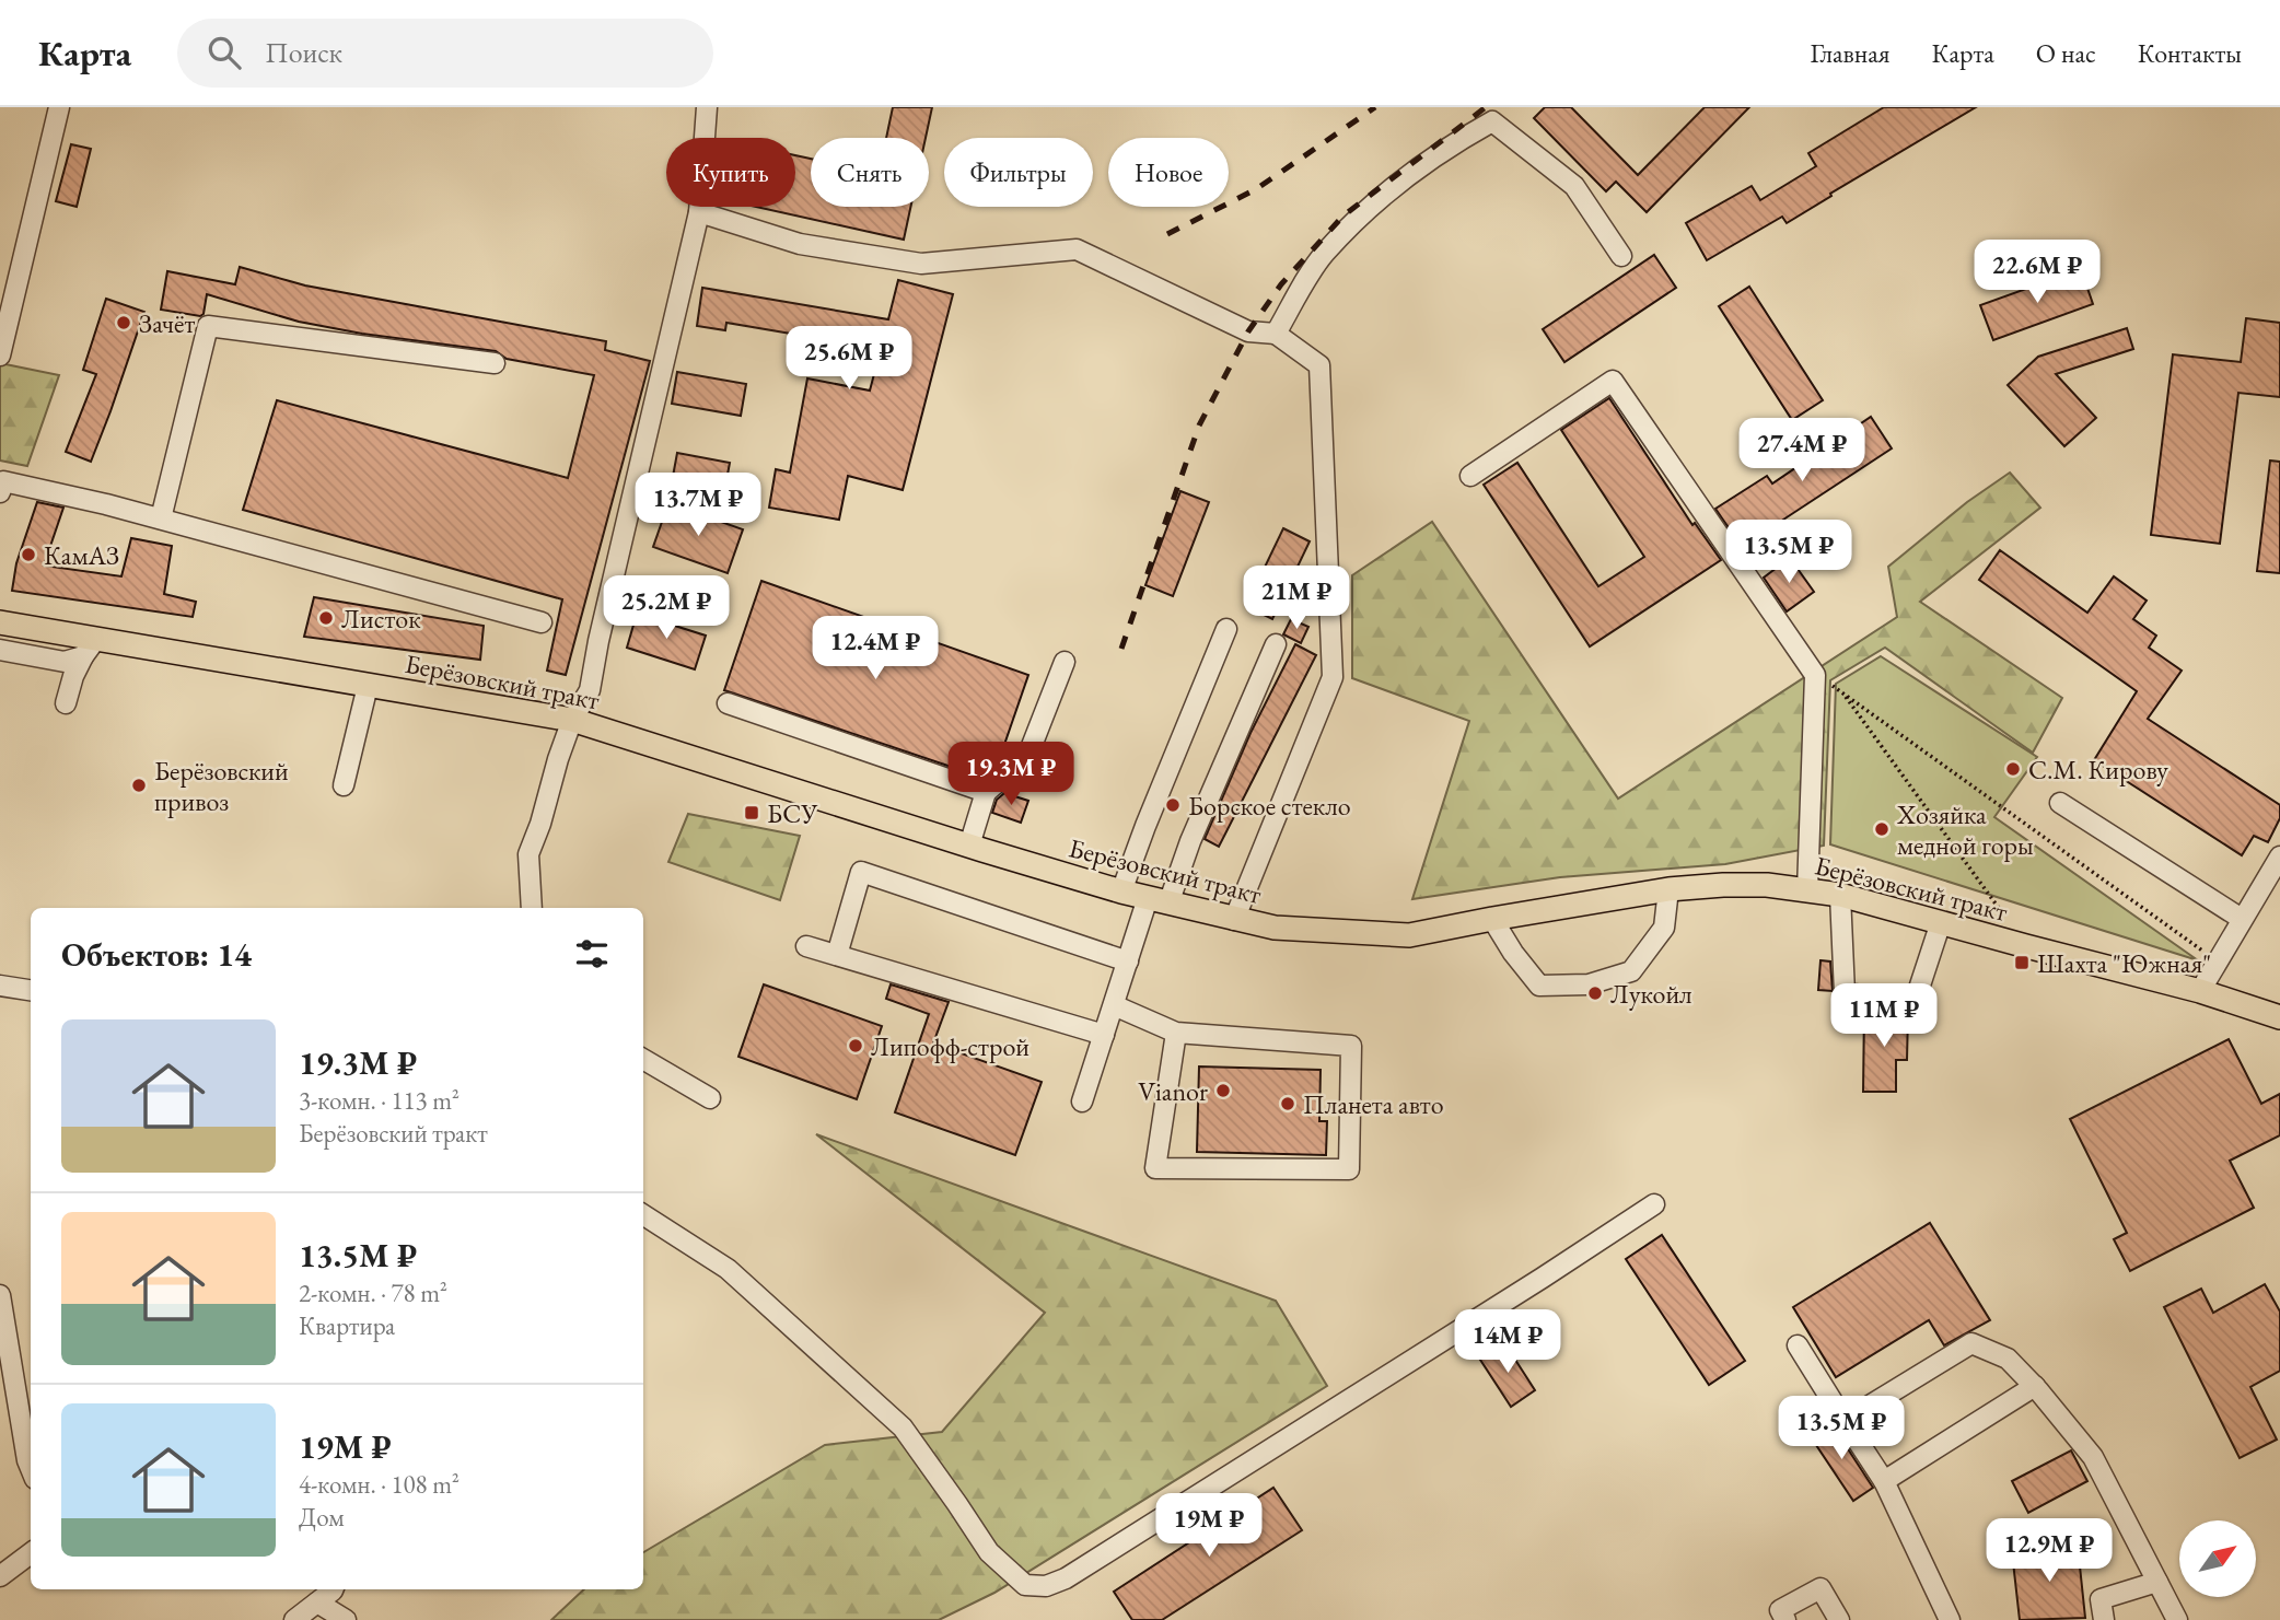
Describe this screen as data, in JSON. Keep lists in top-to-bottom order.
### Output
{
  "streets": {
    "main road": ["Берёзовский тракт"]
  },
  "places": {
    "other": [
      "Зачёт",
      "КамАЗ",
      "Листок",
      "С.М. Кирову",
      "Берёзовский привоз",
      "Борское стекло",
      "Хозяйка медной горы",
      "Лукойл",
      "Липофф-строй",
      "Vianor",
      "Планета авто"
    ],
    "transit": ["БСУ", "Шахта \"Южная\""]
  },
  "north": "top right",
  "page": {
    "header": "Карта",
    "search": "Поиск",
    "nav": [
      "Главная",
      "Карта",
      "О нас",
      "Контакты"
    ],
    "chip": [
      "Купить",
      "Снять",
      "Фильтры",
      "Новое"
    ],
    "price": [
      "22.6M ₽",
      "25.6M ₽",
      "27.4M ₽",
      "13.7M ₽",
      "13.5M ₽",
      "21M ₽",
      "25.2M ₽",
      "12.4M ₽",
      "19.3M ₽",
      "11M ₽",
      "14M ₽",
      "13.5M ₽",
      "19M ₽",
      "12.9M ₽"
    ],
    "heading": "Объектов: 14",
    "list": [
      {
        "name": "19.3M ₽",
        "note": "3-комн. · 113 m² · Берёзовский тракт"
      },
      {
        "name": "13.5M ₽",
        "note": "2-комн. · 78 m² · Квартира"
      },
      {
        "name": "19M ₽",
        "note": "4-комн. · 108 m² · Дом"
      }
    ]
  }
}
